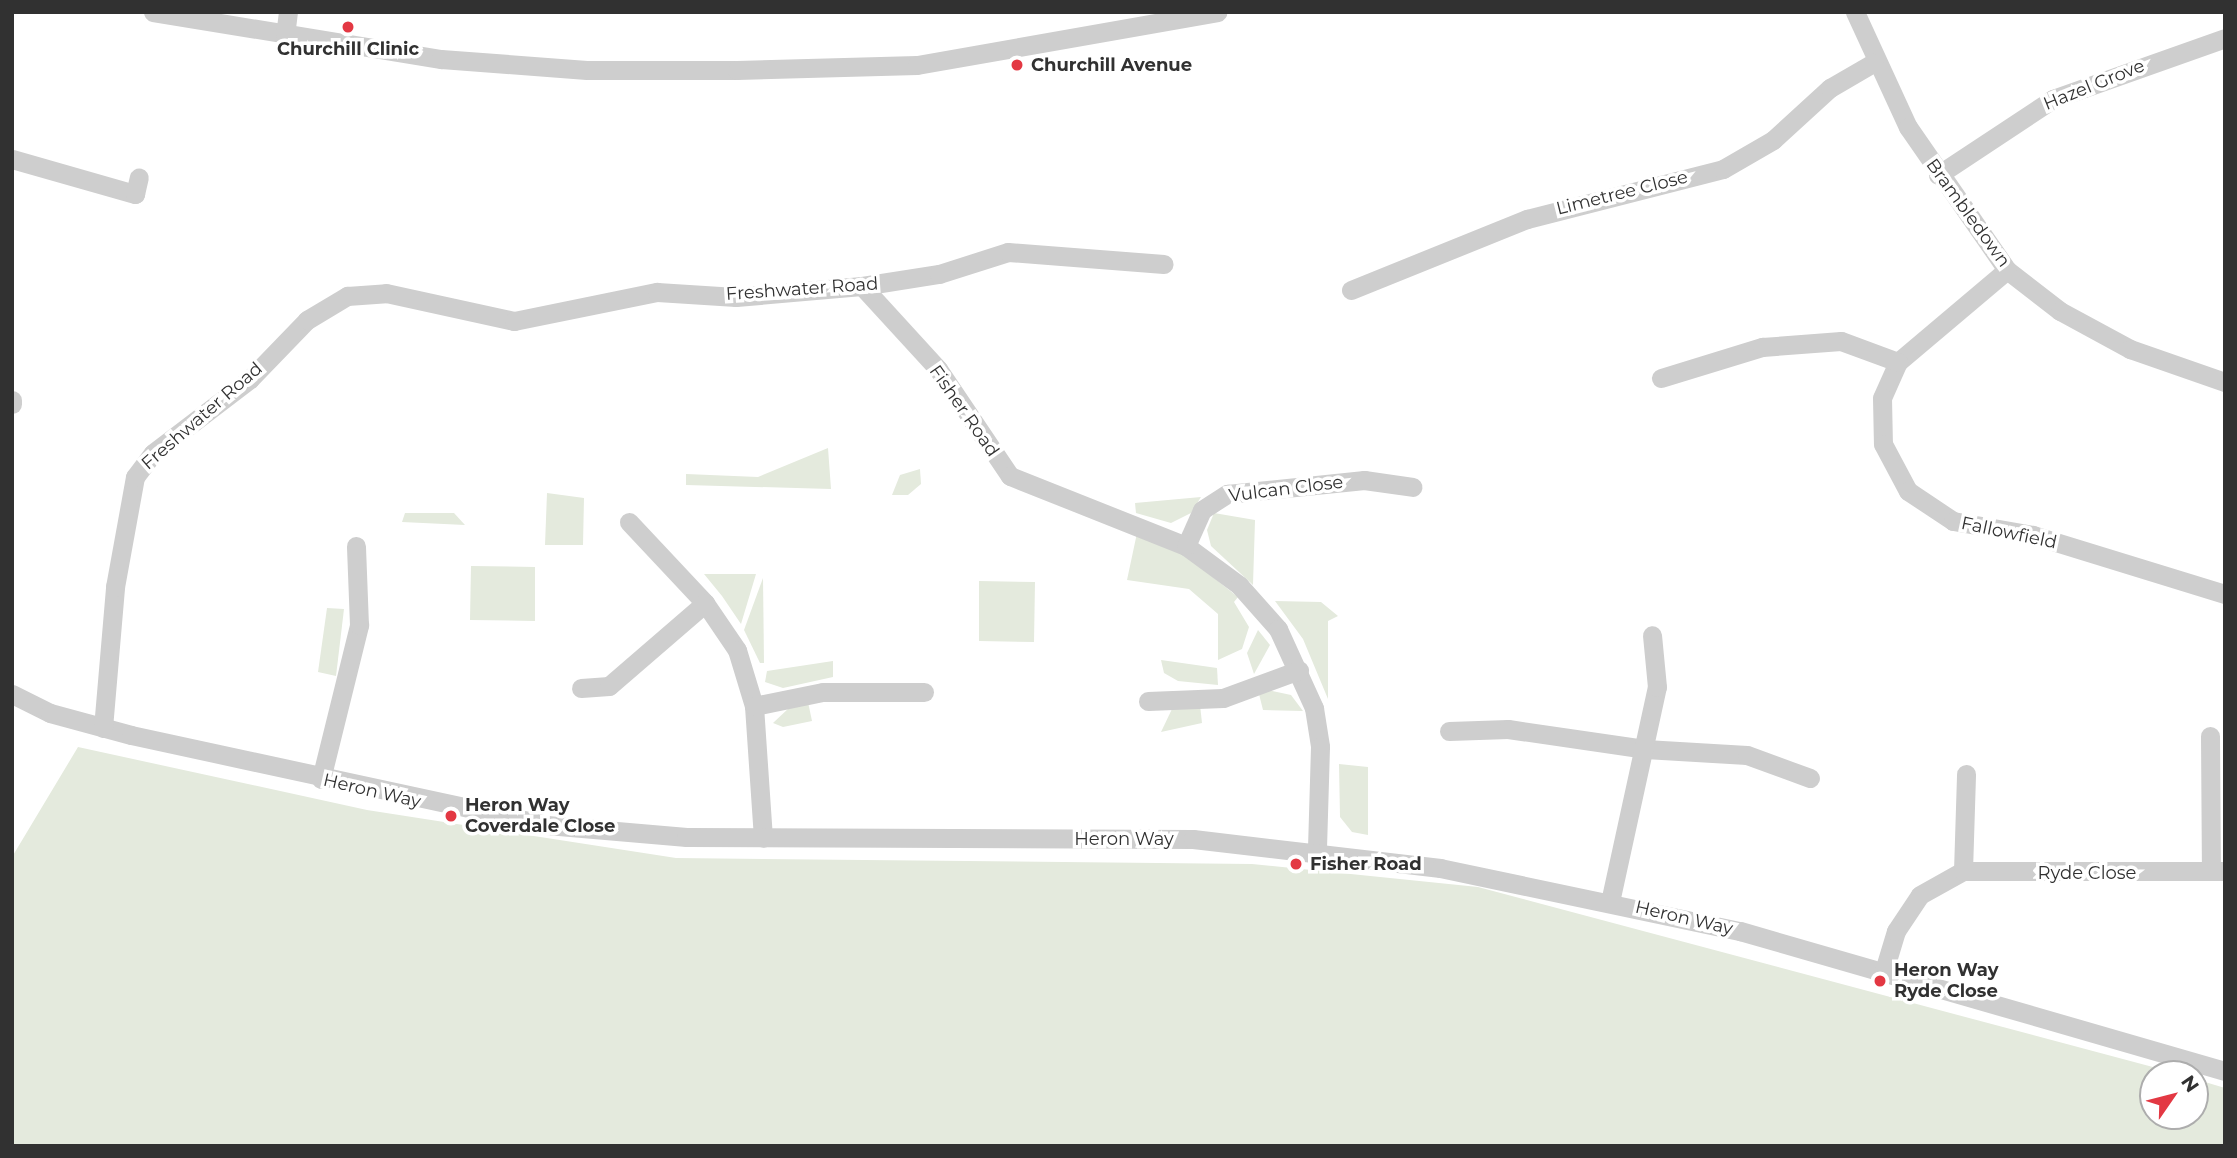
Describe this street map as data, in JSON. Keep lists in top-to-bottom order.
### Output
{
  "streets": {
    "street": [
      "Hazel Grove",
      "Limetree Close",
      "Brambledown",
      "Freshwater Road",
      "Fisher Road",
      "Vulcan Close",
      "Fallowfield",
      "Heron Way",
      "Ryde Close"
    ]
  },
  "crossings": [
    ["Hazel Grove", "Brambledown"],
    ["Limetree Close", "Brambledown"],
    ["Brambledown", "Fallowfield"],
    ["Freshwater Road", "Fisher Road"],
    ["Freshwater Road", "Heron Way"],
    ["Fisher Road", "Vulcan Close"],
    ["Fisher Road", "Heron Way"],
    ["Heron Way", "Ryde Close"]
  ],
  "places": [
    "Churchill Clinic",
    "Churchill Avenue",
    "Heron Way Coverdale Close",
    "Fisher Road",
    "Heron Way Ryde Close"
  ],
  "north": "top right"
}
